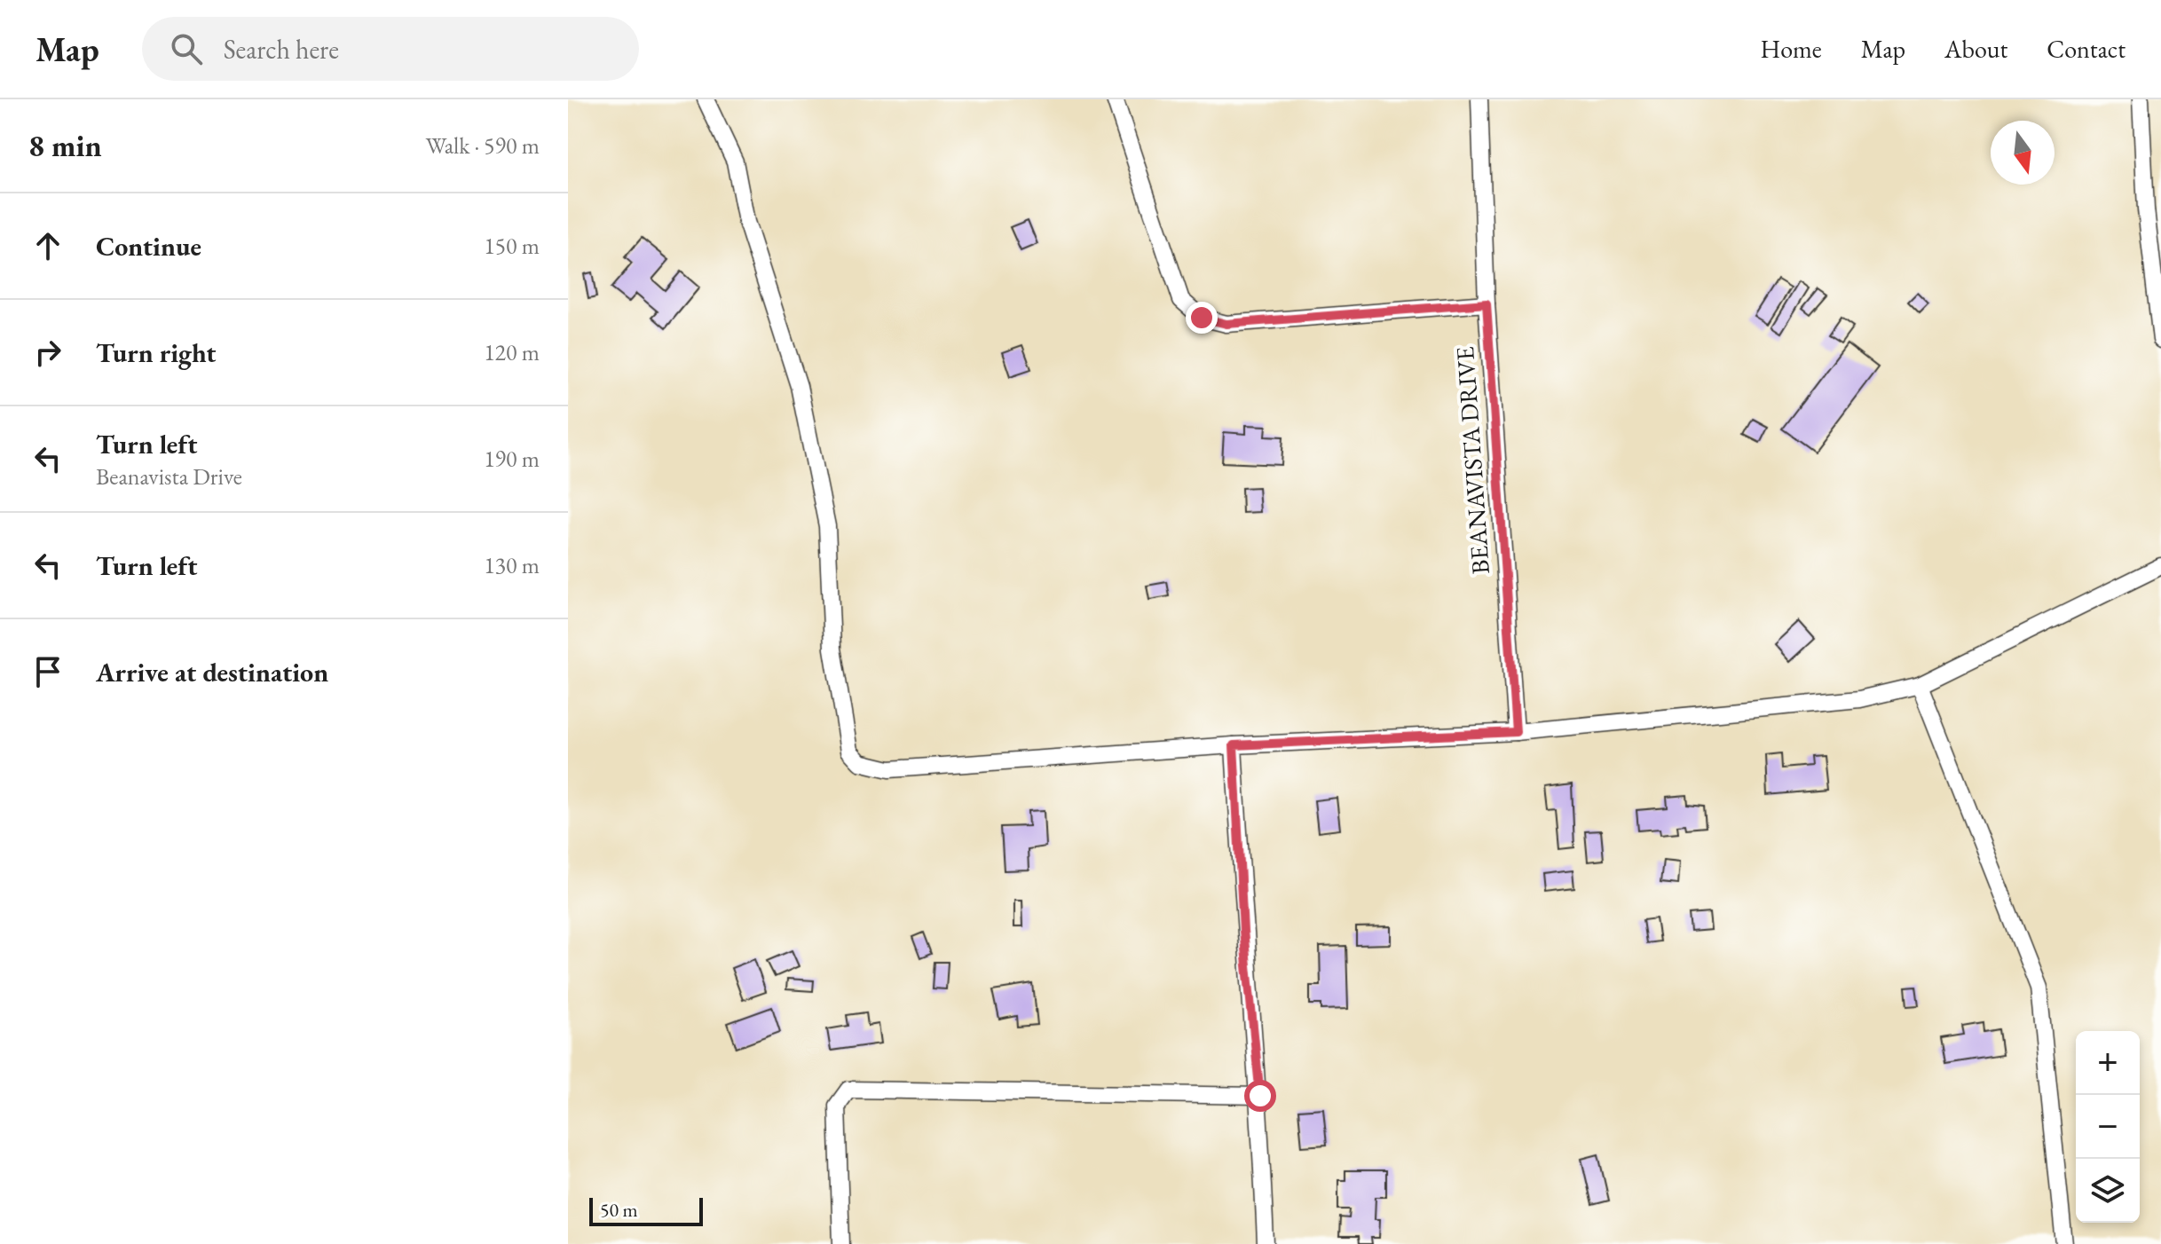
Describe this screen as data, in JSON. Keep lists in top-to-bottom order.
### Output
{
  "streets": {
    "street": ["BEANAVISTA DRIVE"]
  },
  "scale_bar": "50 m",
  "north": "bottom",
  "page": {
    "header": "Map",
    "search": "Search here",
    "nav": [
      "Home",
      "Map",
      "About",
      "Contact"
    ],
    "heading": ["8 min", "Walk · 590 m"],
    "list": [
      ["Continue", "150 m"],
      ["Turn right", "120 m"],
      ["Turn left", "Beanavista Drive", "190 m"],
      ["Turn left", "130 m"],
      "Arrive at destination"
    ],
    "map_buttons": ["+", "−"],
    "scale": "50 m"
  }
}
